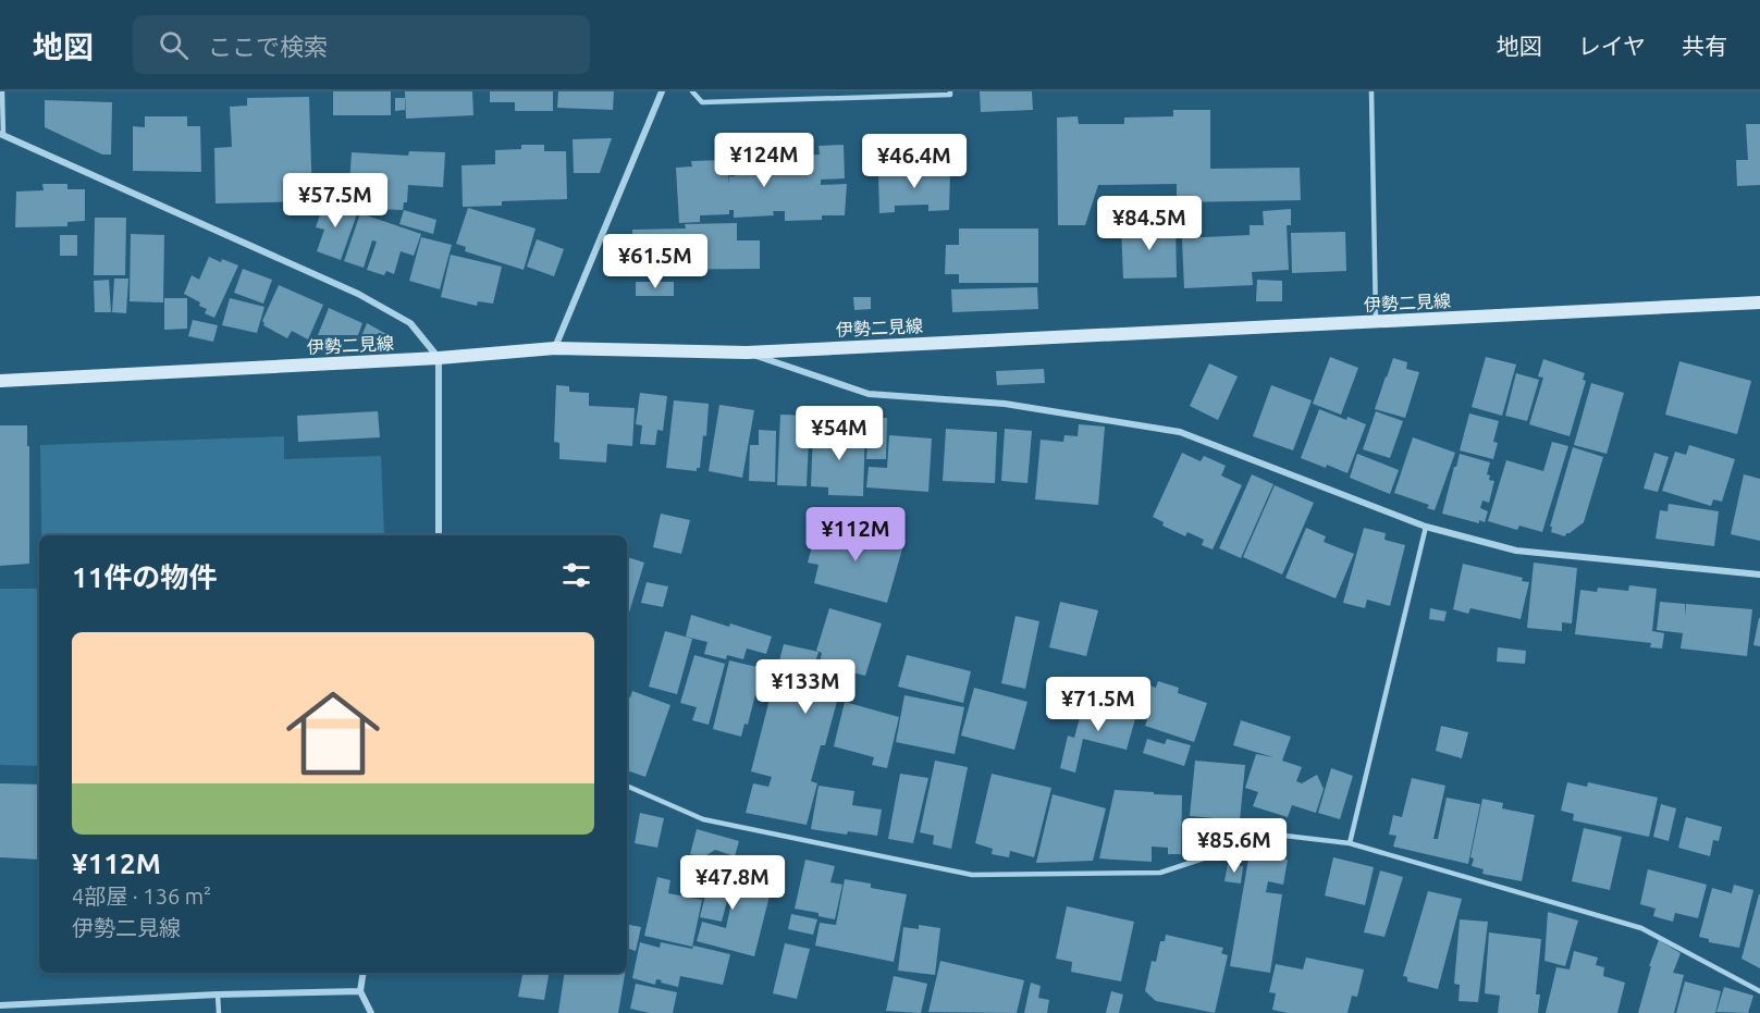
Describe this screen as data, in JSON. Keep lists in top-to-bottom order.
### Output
{
  "streets": {
    "main road": ["伊勢二見線"]
  },
  "page": {
    "header": "地図",
    "search": "ここで検索",
    "nav": ["地図", "レイヤ", "共有"],
    "price": [
      "¥124M",
      "¥46.4M",
      "¥57.5M",
      "¥84.5M",
      "¥61.5M",
      "¥54M",
      "¥112M",
      "¥133M",
      "¥71.5M",
      "¥85.6M",
      "¥47.8M"
    ],
    "heading": "11件の物件",
    "list": [
      {
        "name": "¥112M",
        "note": "4部屋 · 136 m² · 伊勢二見線"
      }
    ]
  }
}
